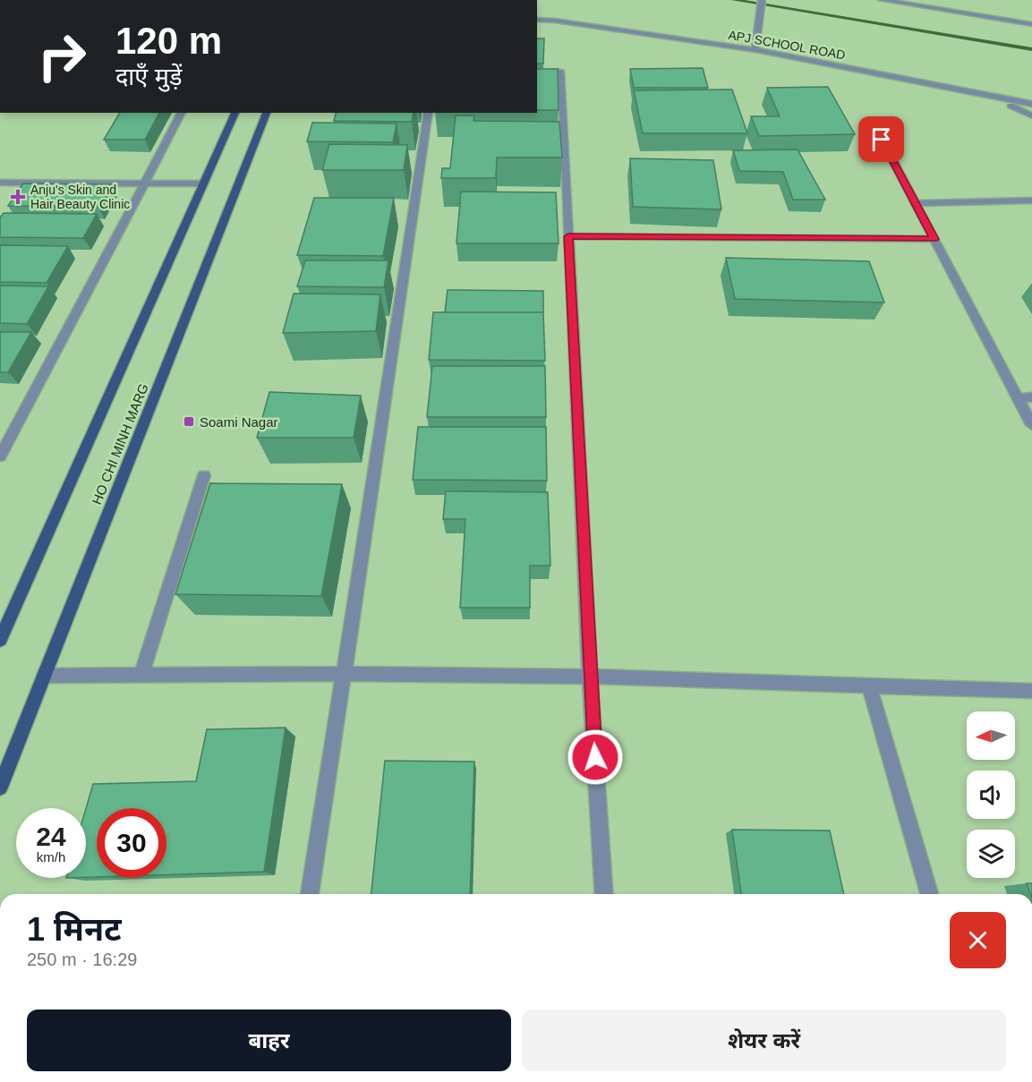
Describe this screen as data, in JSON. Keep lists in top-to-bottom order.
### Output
{
  "streets": {
    "main road": ["HO CHI MINH MARG"],
    "street": ["APJ SCHOOL ROAD"]
  },
  "places": {
    "health": ["Anju's Skin and Hair Beauty Clinic"],
    "transit": ["Soami Nagar"]
  },
  "north": "left",
  "page": {
    "turn": ["120 m", "दाएँ मुड़ें"],
    "speed": "24 km/h",
    "limit": "30",
    "heading": ["1 मिनट", "250 m · 16:29"],
    "buttons": ["बाहर", "शेयर करें"]
  }
}
